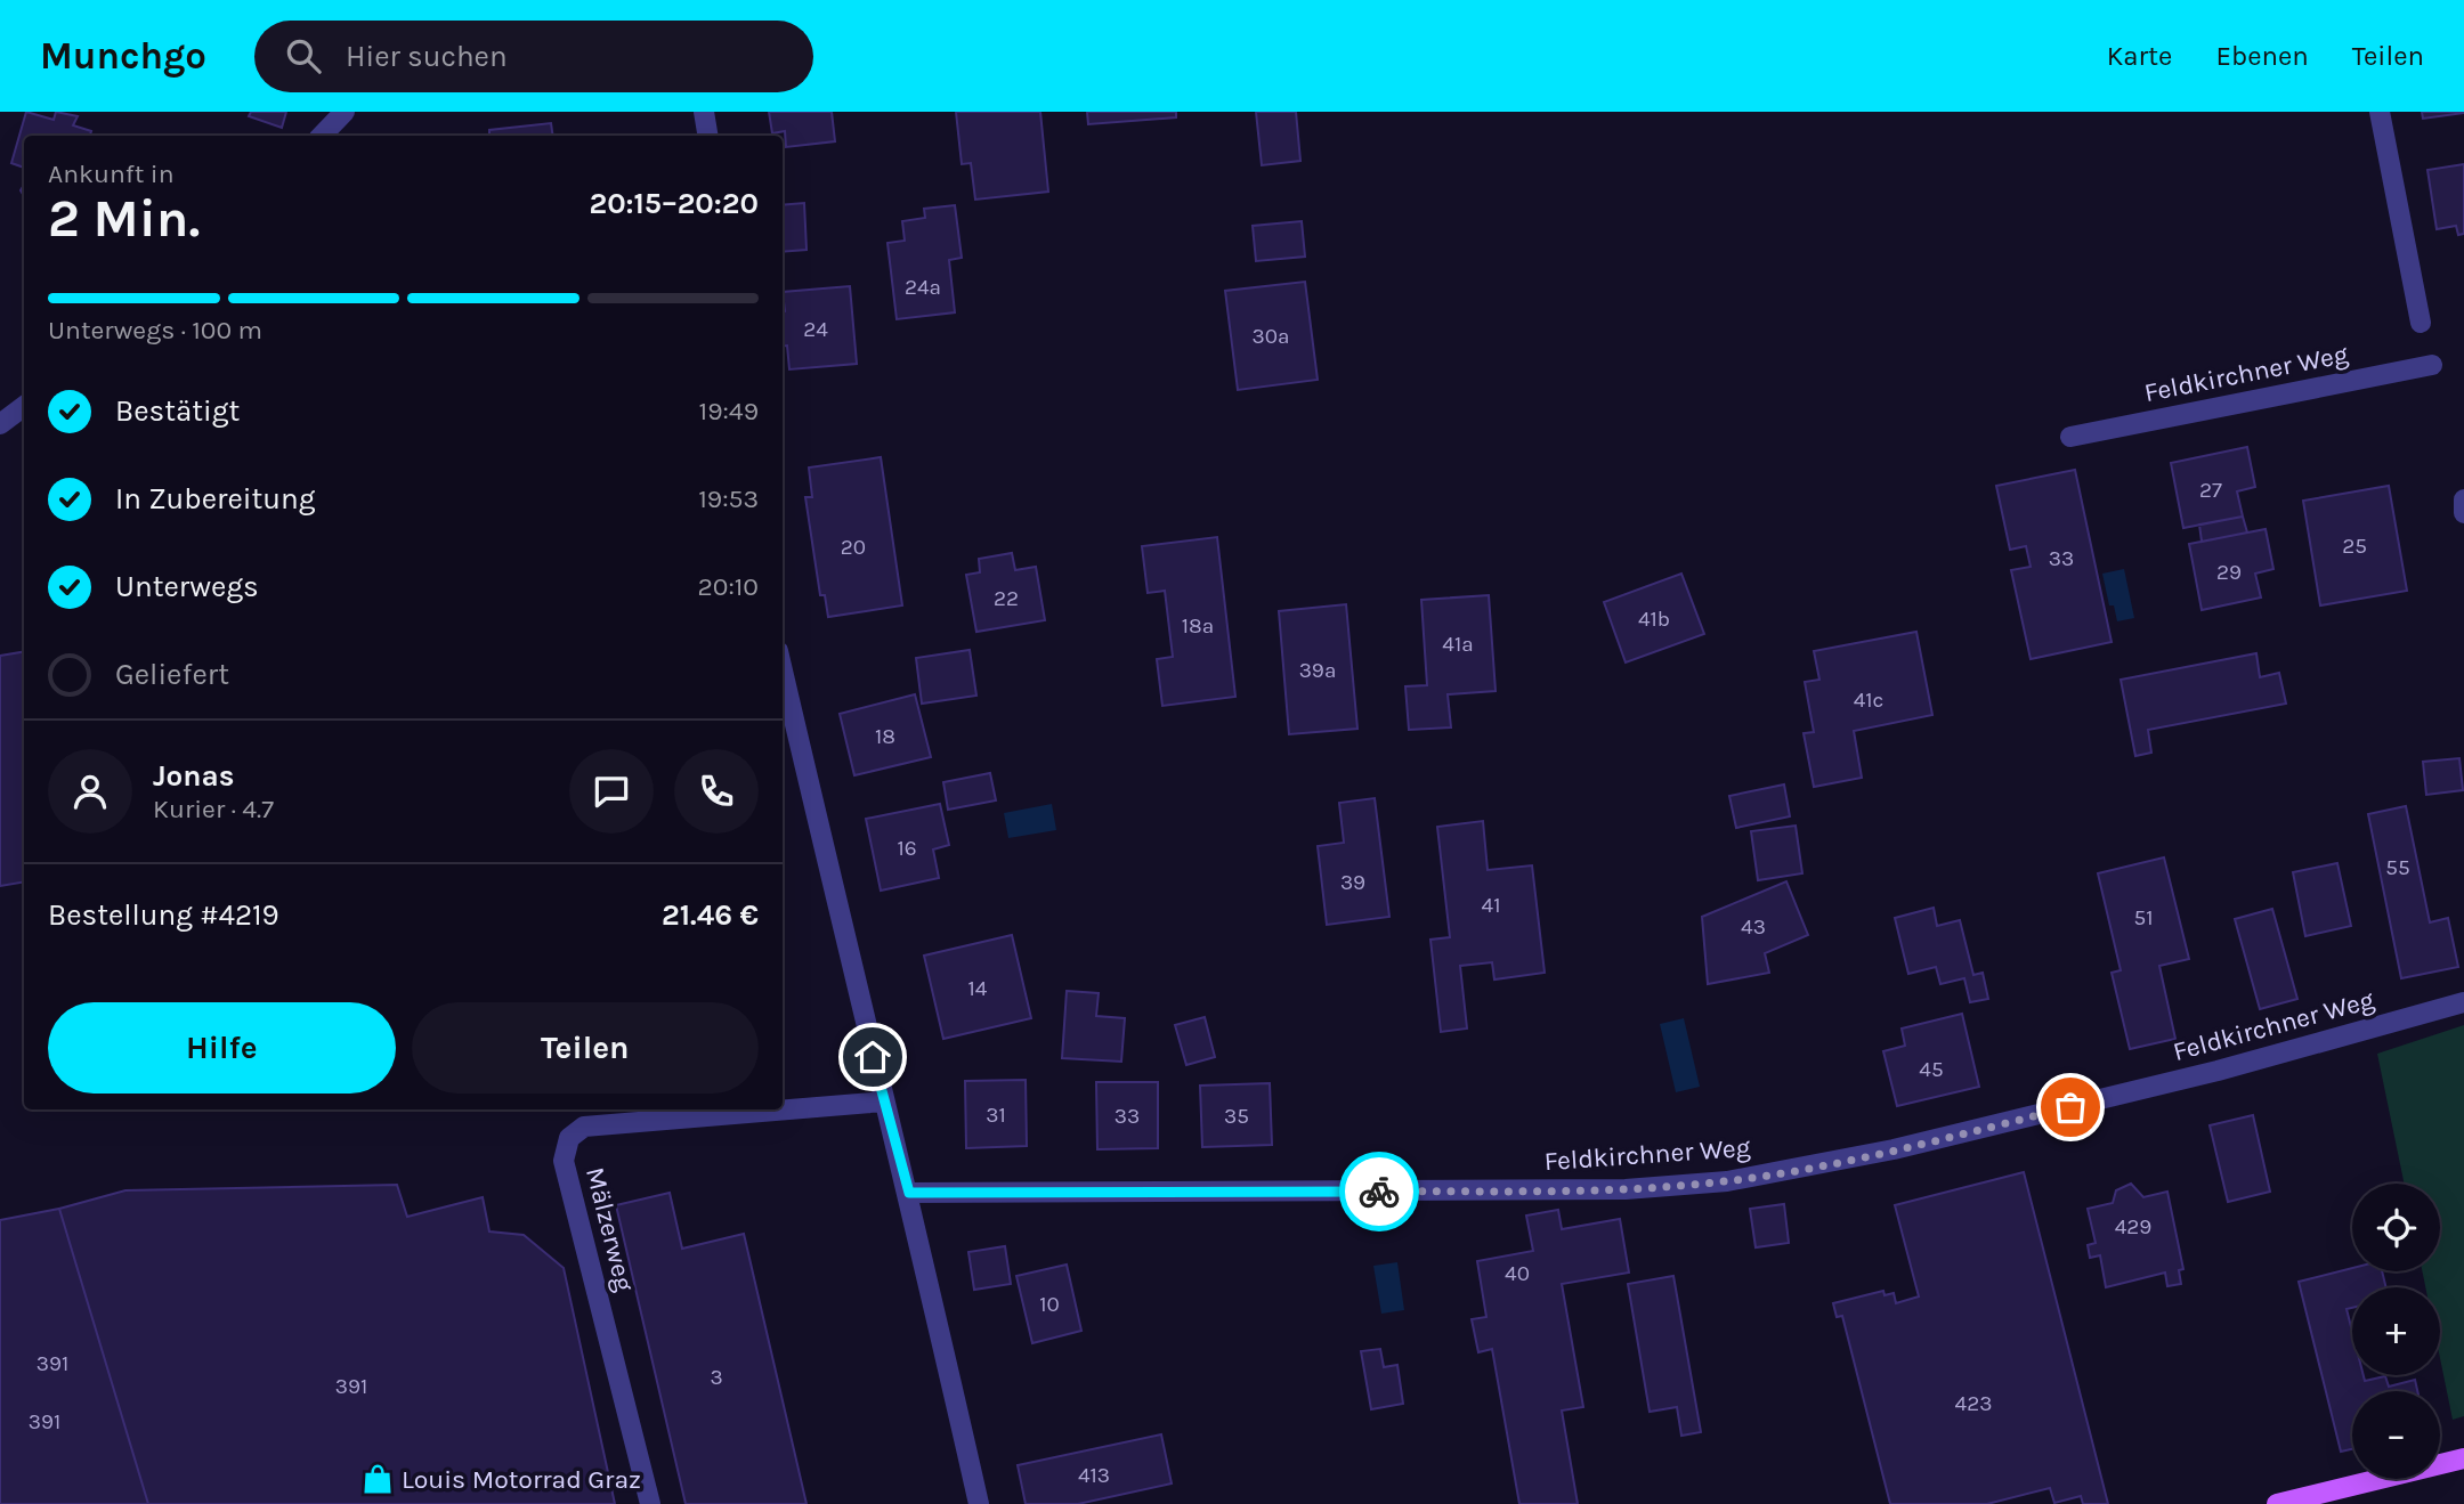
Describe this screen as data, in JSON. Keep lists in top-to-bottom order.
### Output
{
  "streets": {
    "street": ["Feldkirchner Weg", "Mälzerweg"]
  },
  "places": {
    "shop": ["Louis Motorrad Graz"]
  },
  "house_numbers": [
    "24a",
    "24",
    "30a",
    "27",
    "25",
    "20",
    "33",
    "29",
    "22",
    "41b",
    "18a",
    "41a",
    "39a",
    "41c",
    "18",
    "16",
    "55",
    "39",
    "41",
    "51",
    "43",
    "14",
    "45",
    "31",
    "33",
    "35",
    "429",
    "40",
    "10",
    "391",
    "3",
    "391",
    "423",
    "391",
    "413"
  ],
  "page": {
    "header": "Munchgo",
    "search": "Hier suchen",
    "nav": ["Karte", "Ebenen", "Teilen"],
    "heading": ["2 Min.", "Ankunft in", "20:15–20:20"],
    "panel": [
      "Jonas",
      "Kurier · 4.7",
      "Bestellung #4219",
      "21.46 €"
    ],
    "bar": "Unterwegs · 100 m",
    "list": [
      ["Bestätigt", "19:49"],
      ["In Zubereitung", "19:53"],
      ["Unterwegs", "20:10"],
      "Geliefert"
    ],
    "buttons": ["Hilfe", "Teilen"],
    "map_buttons": ["+", "−"]
  }
}
